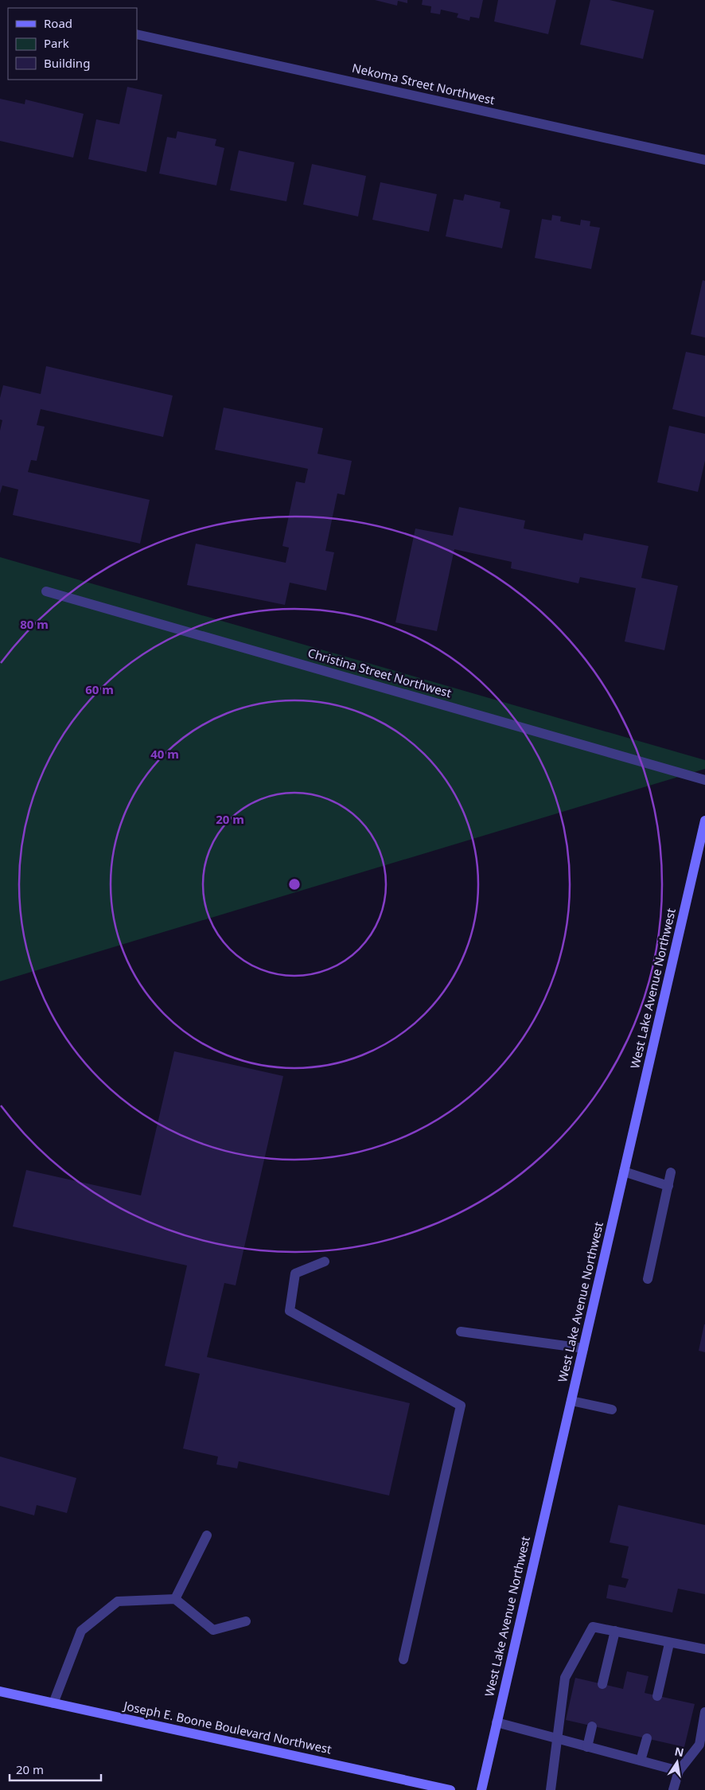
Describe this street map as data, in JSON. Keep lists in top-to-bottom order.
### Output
{
  "streets": {
    "street": [
      "Nekoma Street Northwest",
      "Christina Street Northwest",
      "West Lake Avenue Northwest",
      "Joseph E. Boone Boulevard Northwest"
    ]
  },
  "legend": ["Road", "Park", "Building"],
  "scale_bar": "20 m",
  "north": "top",
  "rings": [
    "80 m",
    "60 m",
    "40 m",
    "20 m"
  ]
}
